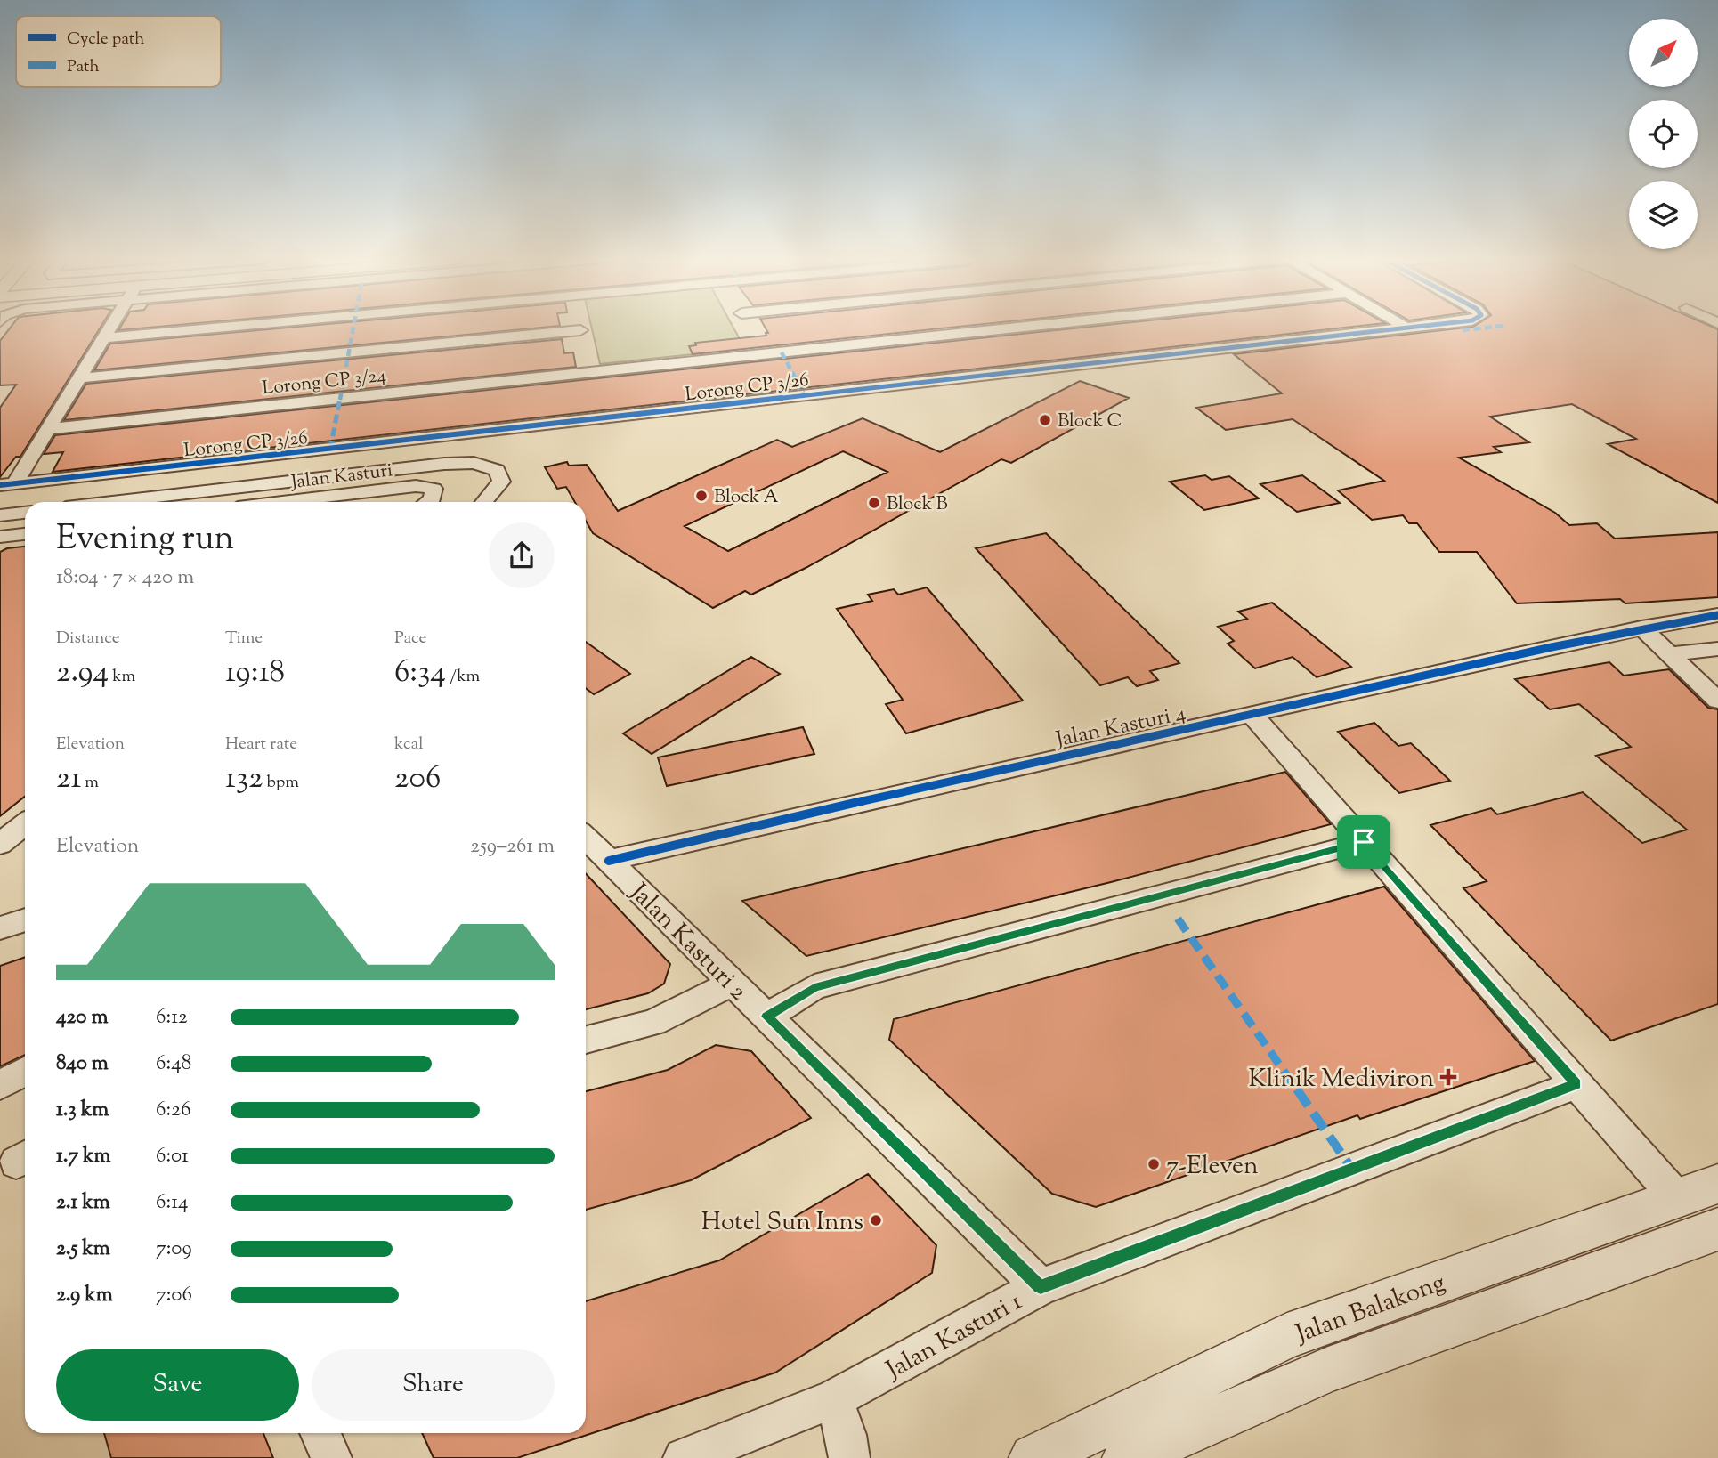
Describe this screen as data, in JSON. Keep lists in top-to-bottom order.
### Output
{
  "streets": {
    "street": [
      "Lorong CP 3/24",
      "Lorong CP 3/26",
      "Jalan Kasturi",
      "Jalan Kasturi 4",
      "Jalan Kasturi 2",
      "Jalan Balakong",
      "Jalan Kasturi 1"
    ]
  },
  "crossings": [
    ["Jalan Kasturi 4", "Jalan Kasturi 2"],
    ["Jalan Kasturi 2", "Jalan Kasturi 1"]
  ],
  "places": {
    "other": [
      "Block C",
      "Block A",
      "Block B",
      "7-Eleven",
      "Hotel Sun Inns"
    ],
    "health": ["Klinik Mediviron"]
  },
  "legend": ["Cycle path", "Path"],
  "north": "top right",
  "page": {
    "heading": ["Evening run", "18:04 · 7 × 420 m"],
    "stats": [
      ["Distance", "2.94 km"],
      ["Time", "19:18"],
      ["Pace", "6:34 /km"],
      ["Elevation", "21 m"],
      ["Heart rate", "132 bpm"],
      ["kcal", "206"]
    ],
    "chart": ["Elevation", "259–261 m"],
    "list": [
      {
        "name": "420 m",
        "note": "6:12"
      },
      {
        "name": "840 m",
        "note": "6:48"
      },
      {
        "name": "1.3 km",
        "note": "6:26"
      },
      {
        "name": "1.7 km",
        "note": "6:01"
      },
      {
        "name": "2.1 km",
        "note": "6:14"
      },
      {
        "name": "2.5 km",
        "note": "7:09"
      },
      {
        "name": "2.9 km",
        "note": "7:06"
      }
    ],
    "buttons": ["Save", "Share"]
  }
}
